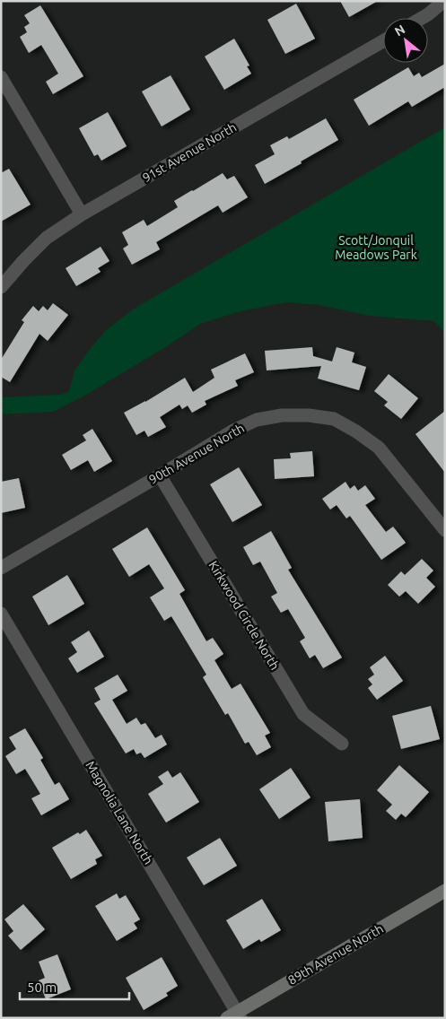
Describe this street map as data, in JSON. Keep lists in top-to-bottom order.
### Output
{
  "streets": {
    "street": [
      "91st Avenue North",
      "90th Avenue North",
      "Kirkwood Circle North",
      "Magnolia Lane North",
      "89th Avenue North"
    ]
  },
  "crossings": [
    ["90th Avenue North", "Kirkwood Circle North"],
    ["Magnolia Lane North", "89th Avenue North"]
  ],
  "parks": ["Scott/Jonquil Meadows Park"],
  "scale_bar": "50 m",
  "north": "top left"
}
